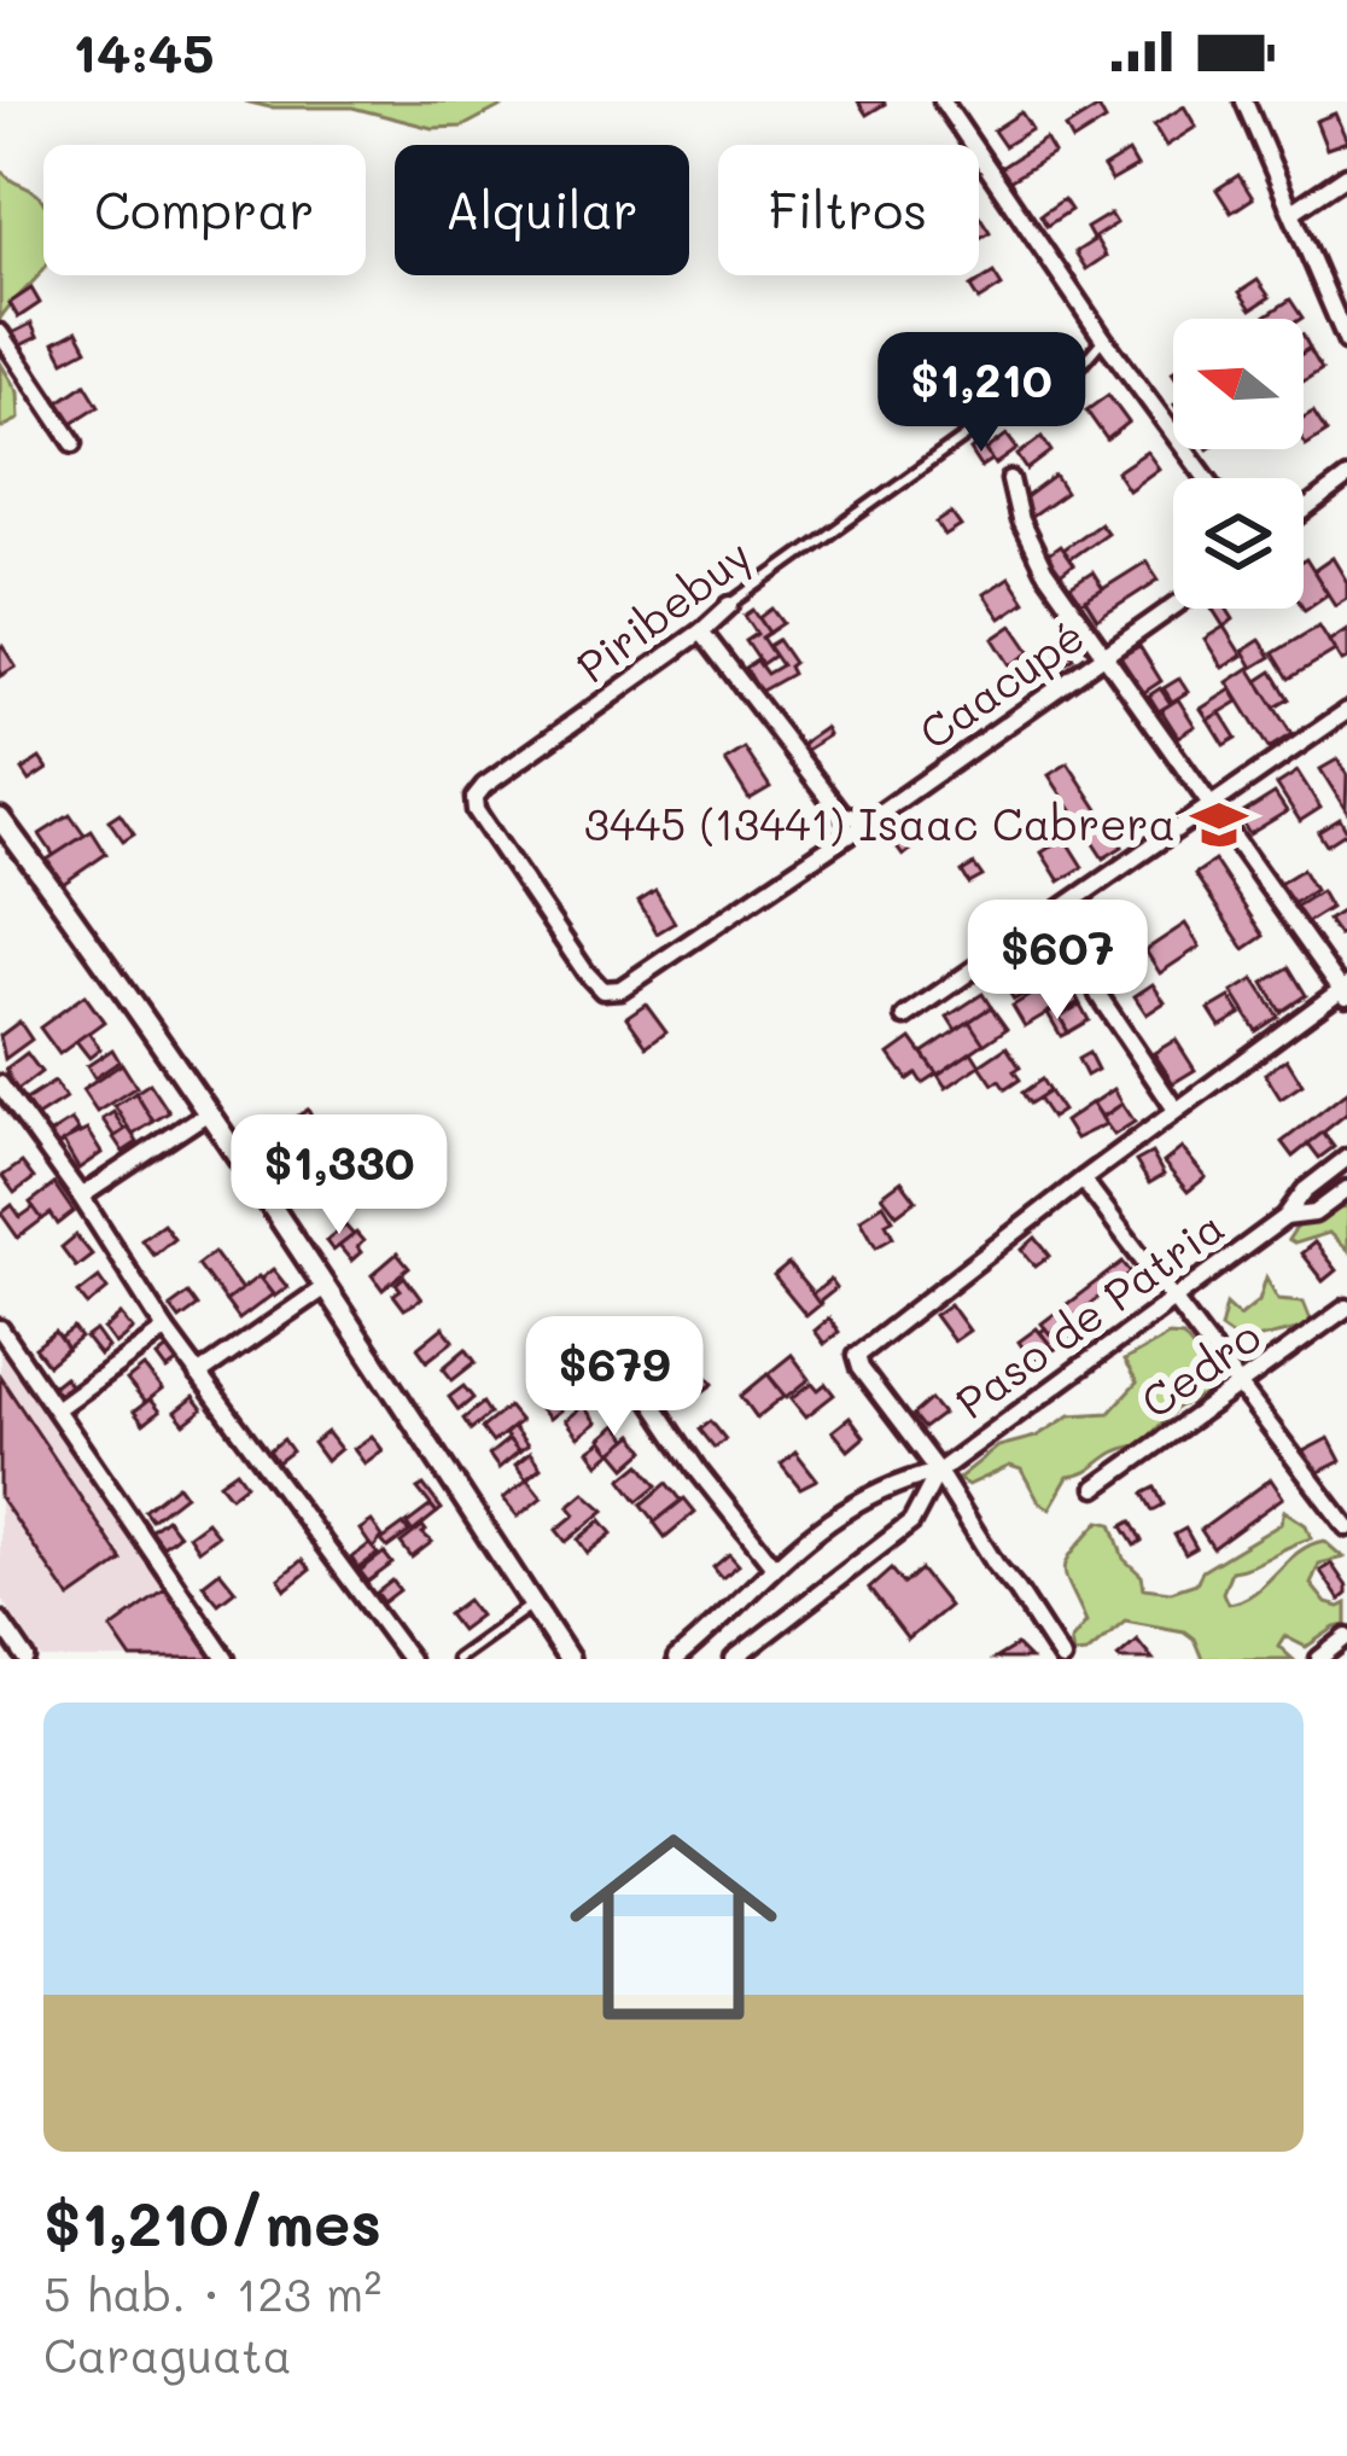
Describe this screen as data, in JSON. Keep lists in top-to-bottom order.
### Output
{
  "streets": {
    "street": [
      "Piribebuy",
      "Caacupé",
      "Paso de Patria",
      "Cedro"
    ]
  },
  "crossings": [
    ["Piribebuy", "Caacupé"]
  ],
  "places": {
    "school or university": ["3445 (13441) Isaac Cabrera"]
  },
  "north": "left",
  "page": {
    "status": "14:45",
    "chip": ["Comprar", "Alquilar", "Filtros"],
    "price": [
      "$1,210",
      "$607",
      "$1,330",
      "$679"
    ],
    "list": [
      {
        "name": "$1,210/mes",
        "note": "5 hab. · 123 m² · Caraguata"
      }
    ]
  }
}
